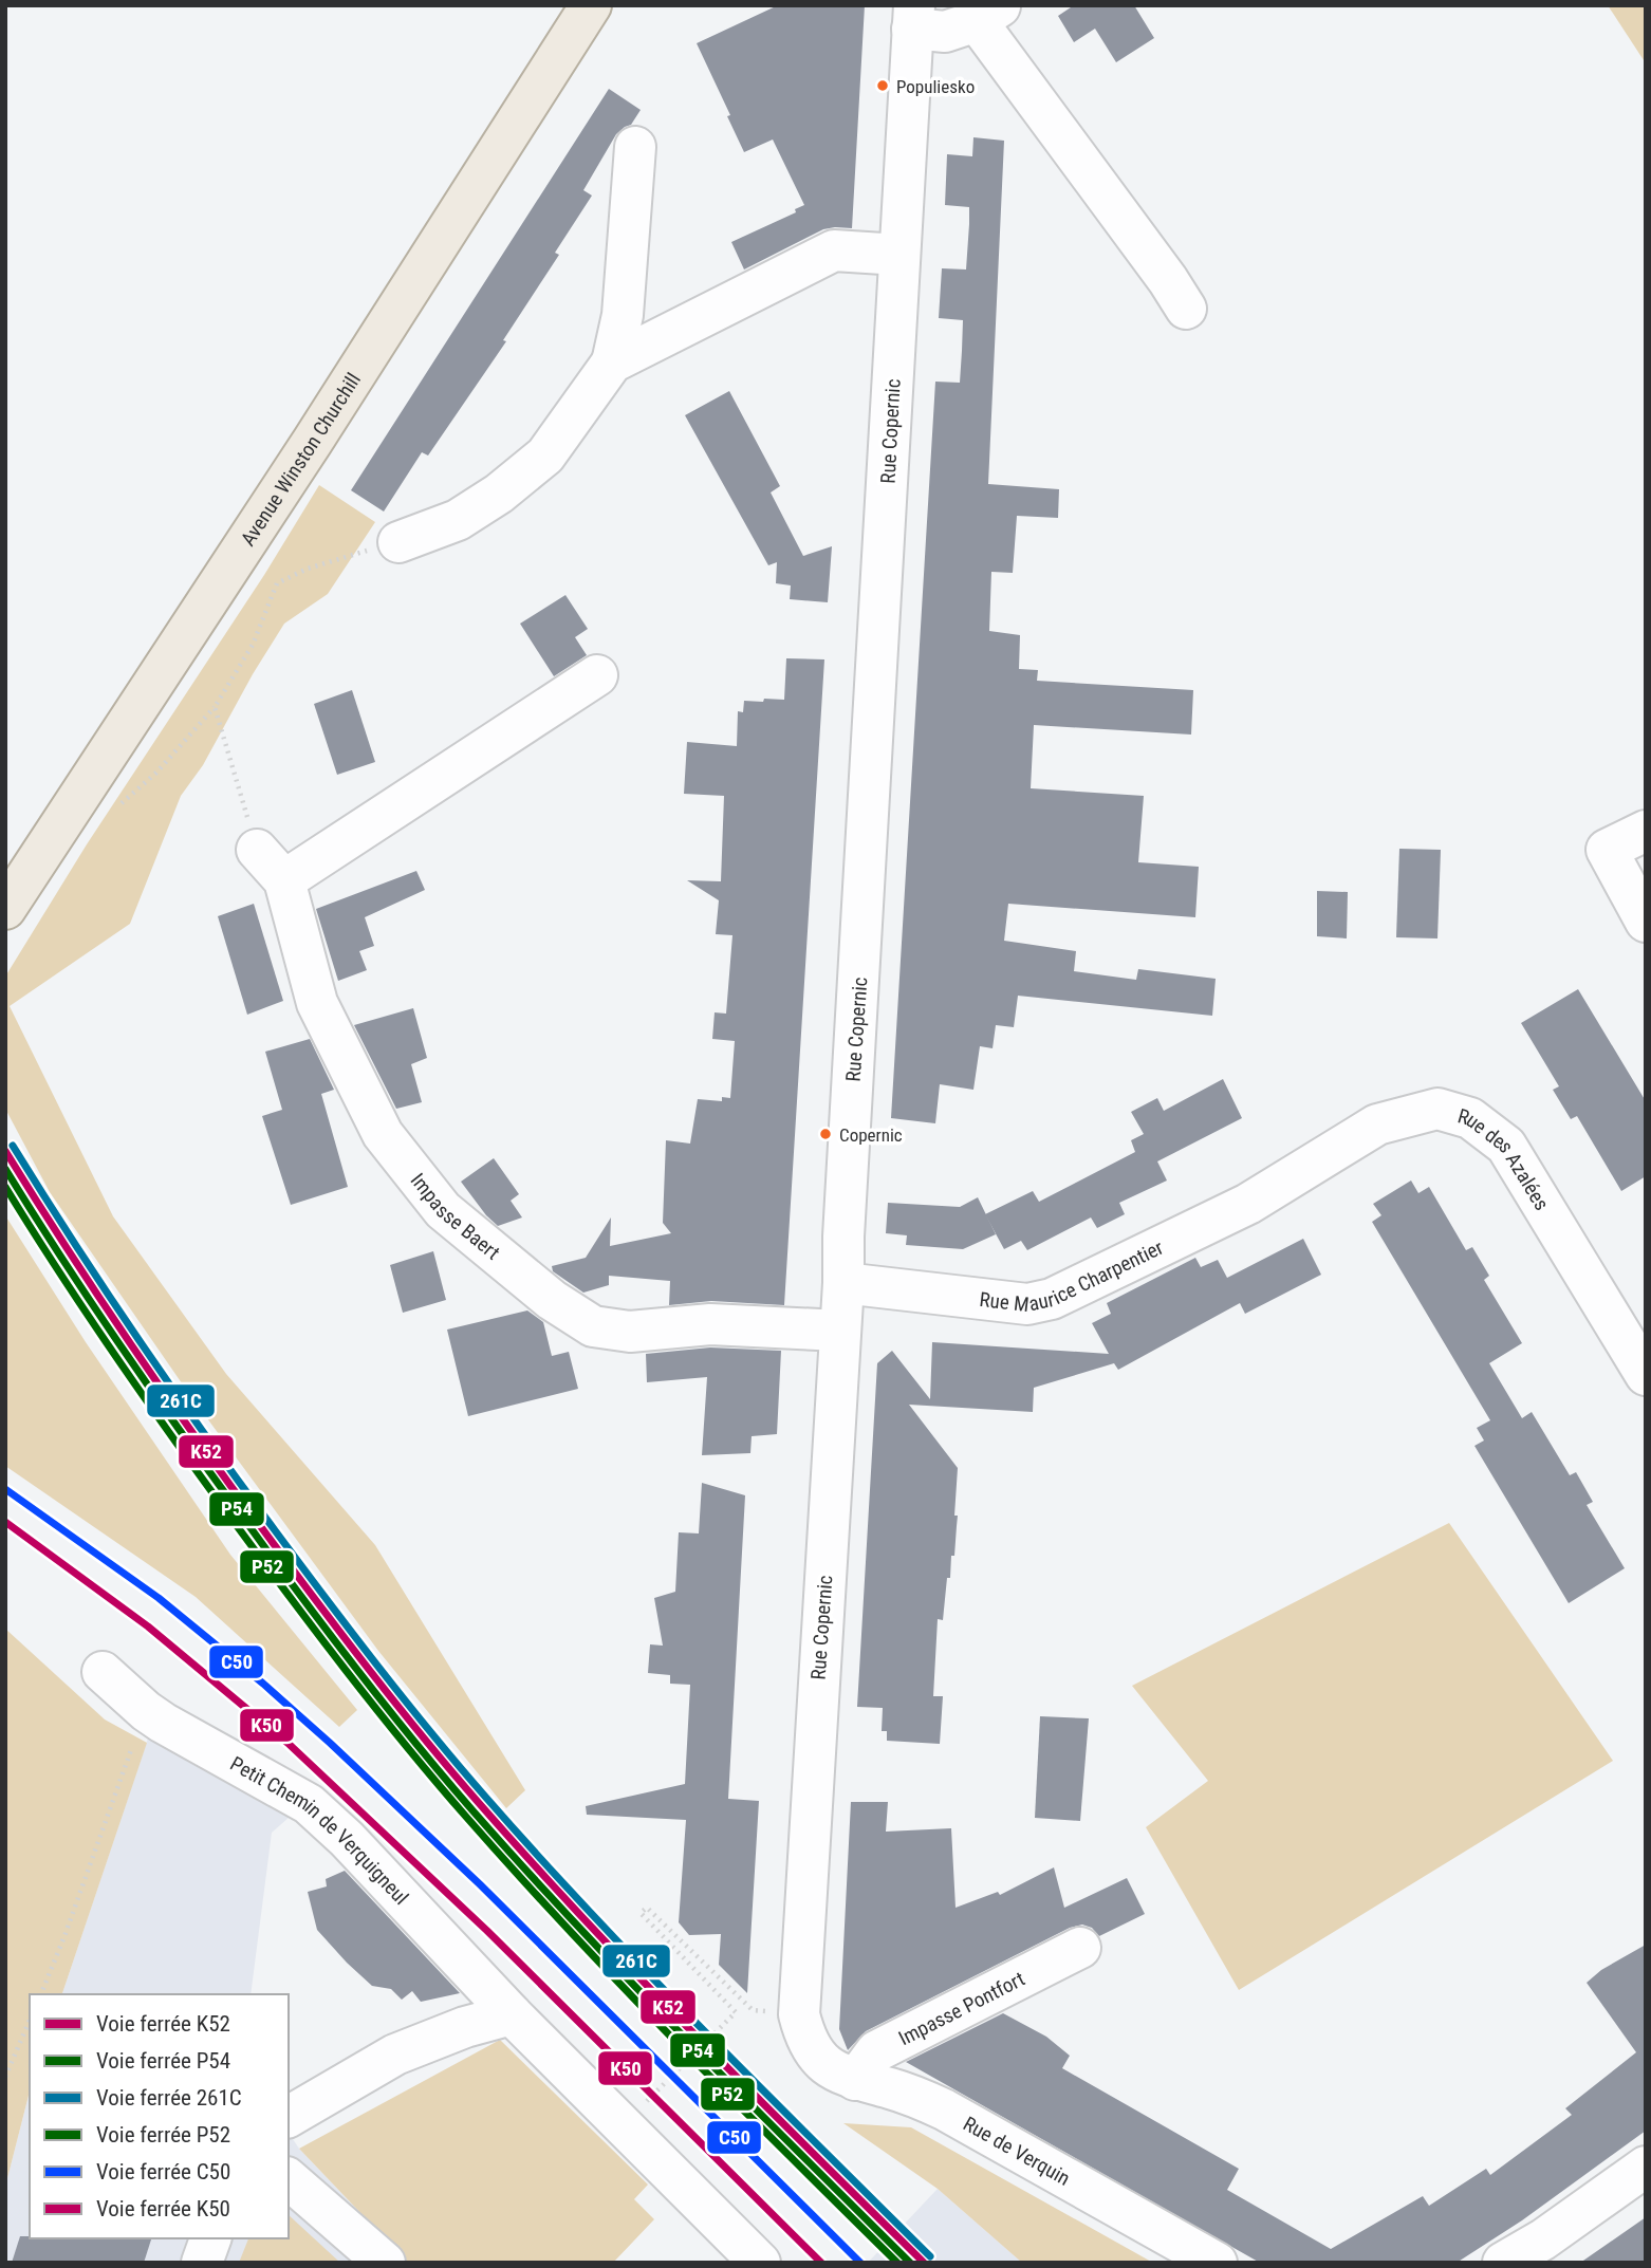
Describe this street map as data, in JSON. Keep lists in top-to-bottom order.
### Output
{
  "streets": {
    "main road": ["Avenue Winston Churchill"],
    "street": [
      "Rue Copernic",
      "Rue des Azalées",
      "Impasse Baert",
      "Rue Maurice Charpentier",
      "Petit Chemin de Verquigneul",
      "Impasse Pontfort",
      "Rue de Verquin"
    ]
  },
  "crossings": [
    ["Rue Copernic", "Impasse Baert"],
    ["Rue Copernic", "Rue Maurice Charpentier"],
    ["Rue Copernic", "Rue de Verquin"],
    ["Rue des Azalées", "Rue Maurice Charpentier"],
    ["Impasse Pontfort", "Rue de Verquin"]
  ],
  "places": ["Populiesko", "Copernic"],
  "lines": [
    "rail line 261C",
    "rail line K52",
    "rail line P54",
    "rail line P52",
    "rail line C50",
    "rail line K50"
  ],
  "legend": [
    "Voie ferrée K52",
    "Voie ferrée P54",
    "Voie ferrée 261C",
    "Voie ferrée P52",
    "Voie ferrée C50",
    "Voie ferrée K50"
  ]
}
